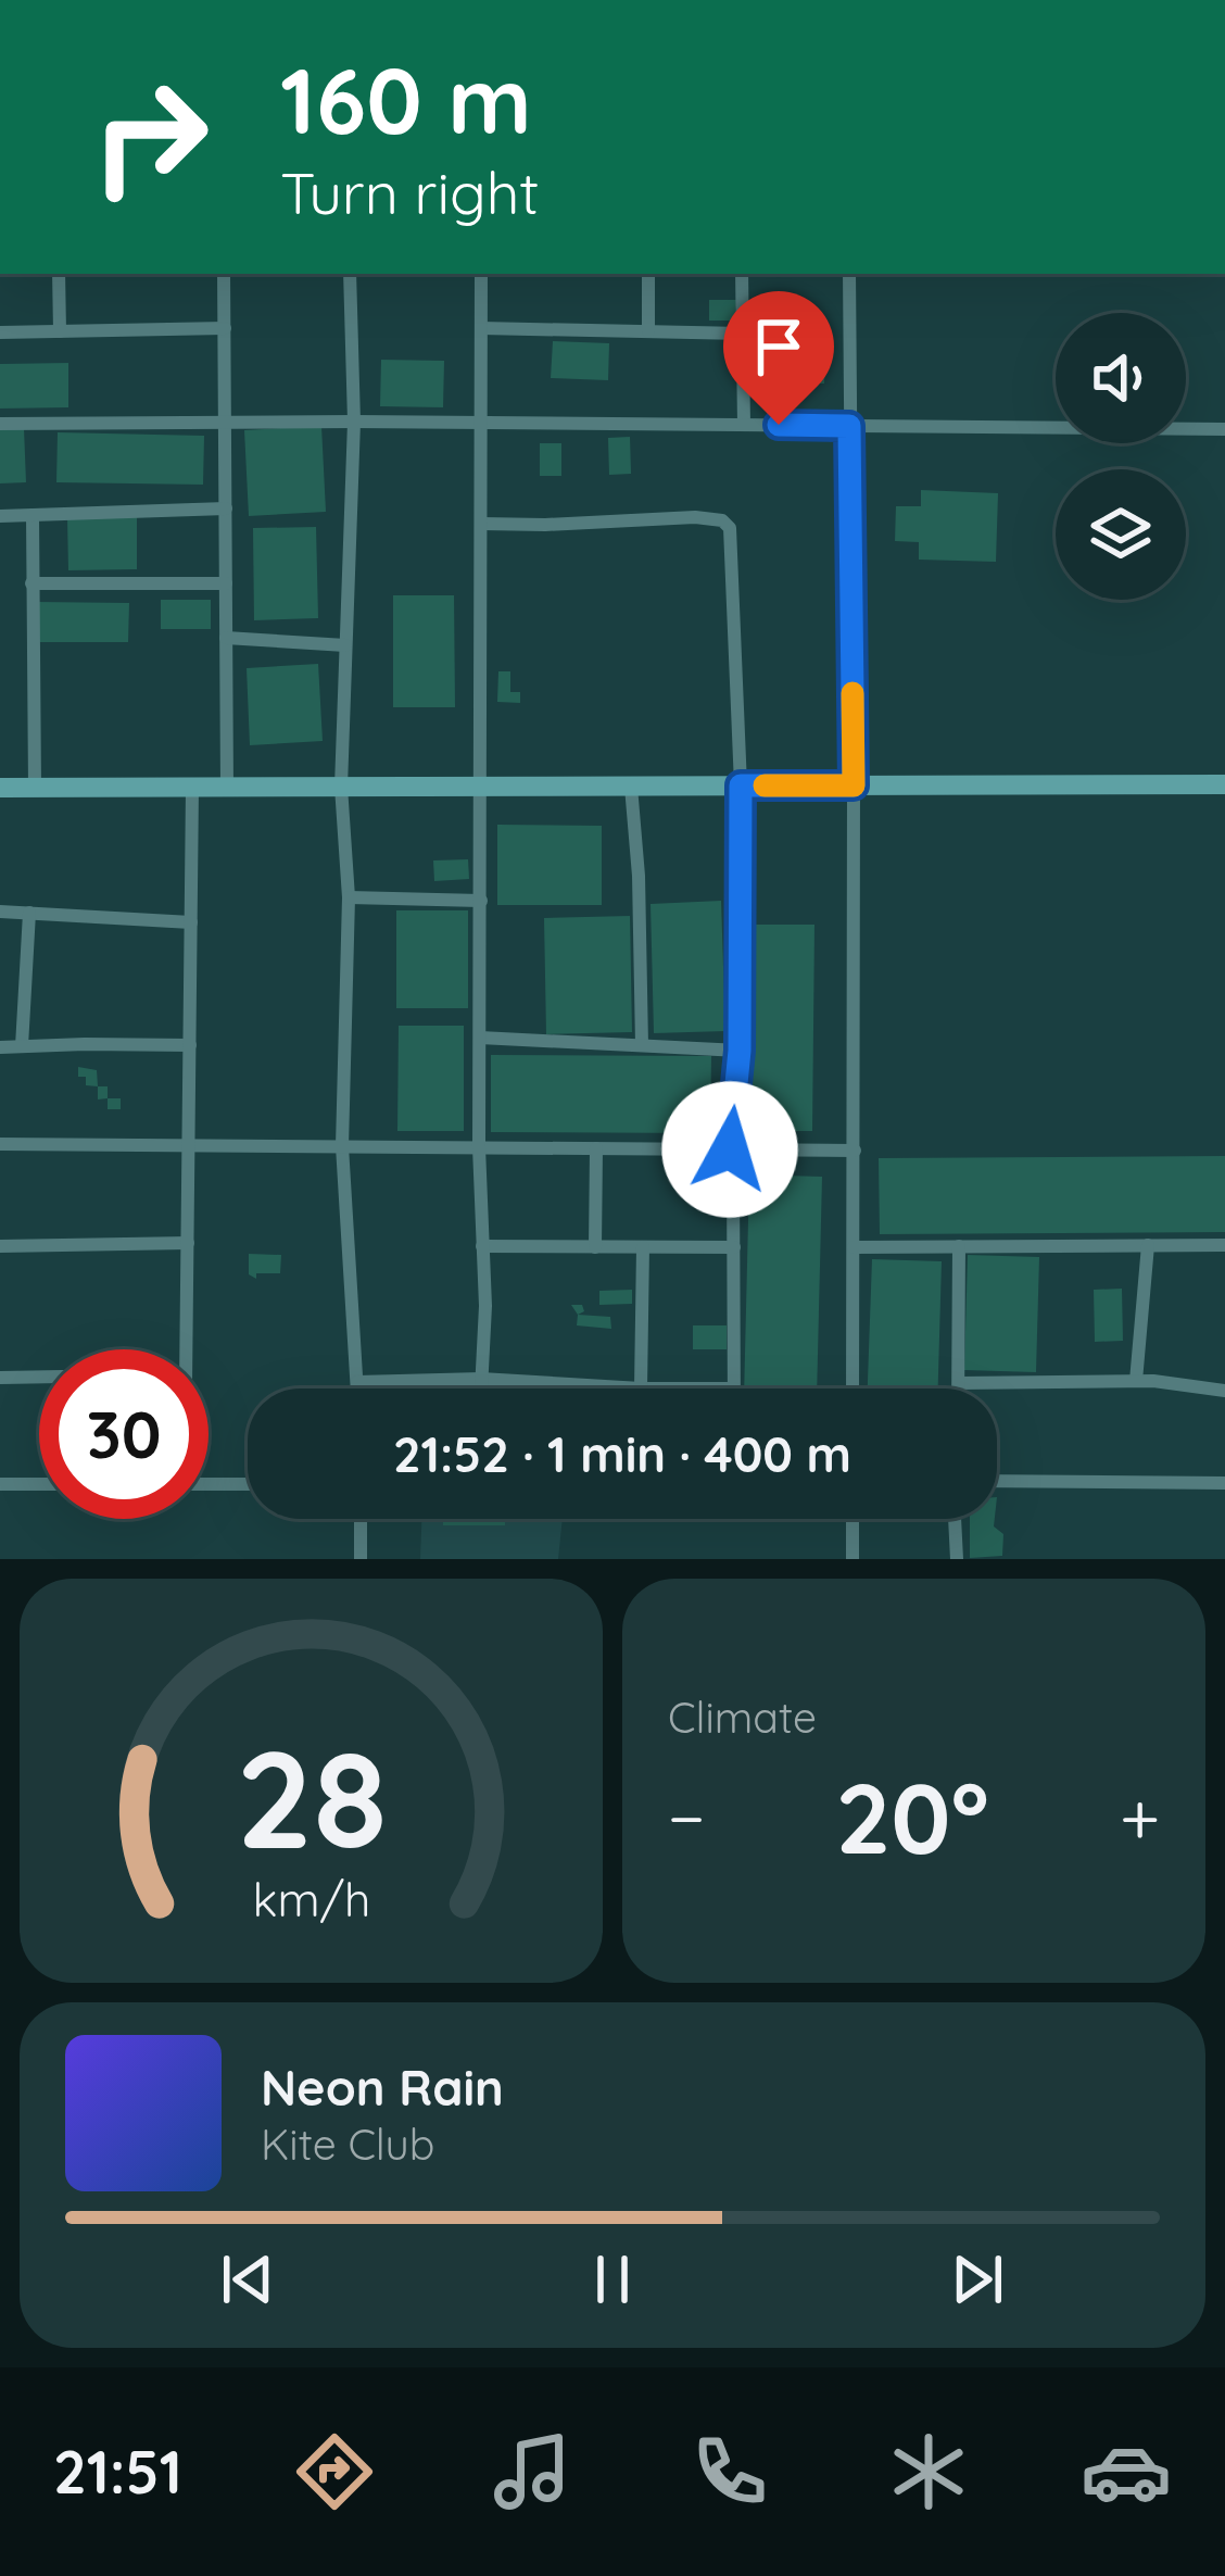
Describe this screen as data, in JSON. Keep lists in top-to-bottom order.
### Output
{
  "page": {
    "turn": ["160 m", "Turn right"],
    "limit": "30",
    "trip": "21:52 · 1 min · 400 m",
    "tile": "Climate",
    "heat": ["−", "20°", "+"],
    "song": ["Neon Rain", "Kite Club"],
    "tabs": "21:51",
    "gauge": ["28", "km/h"]
  }
}
